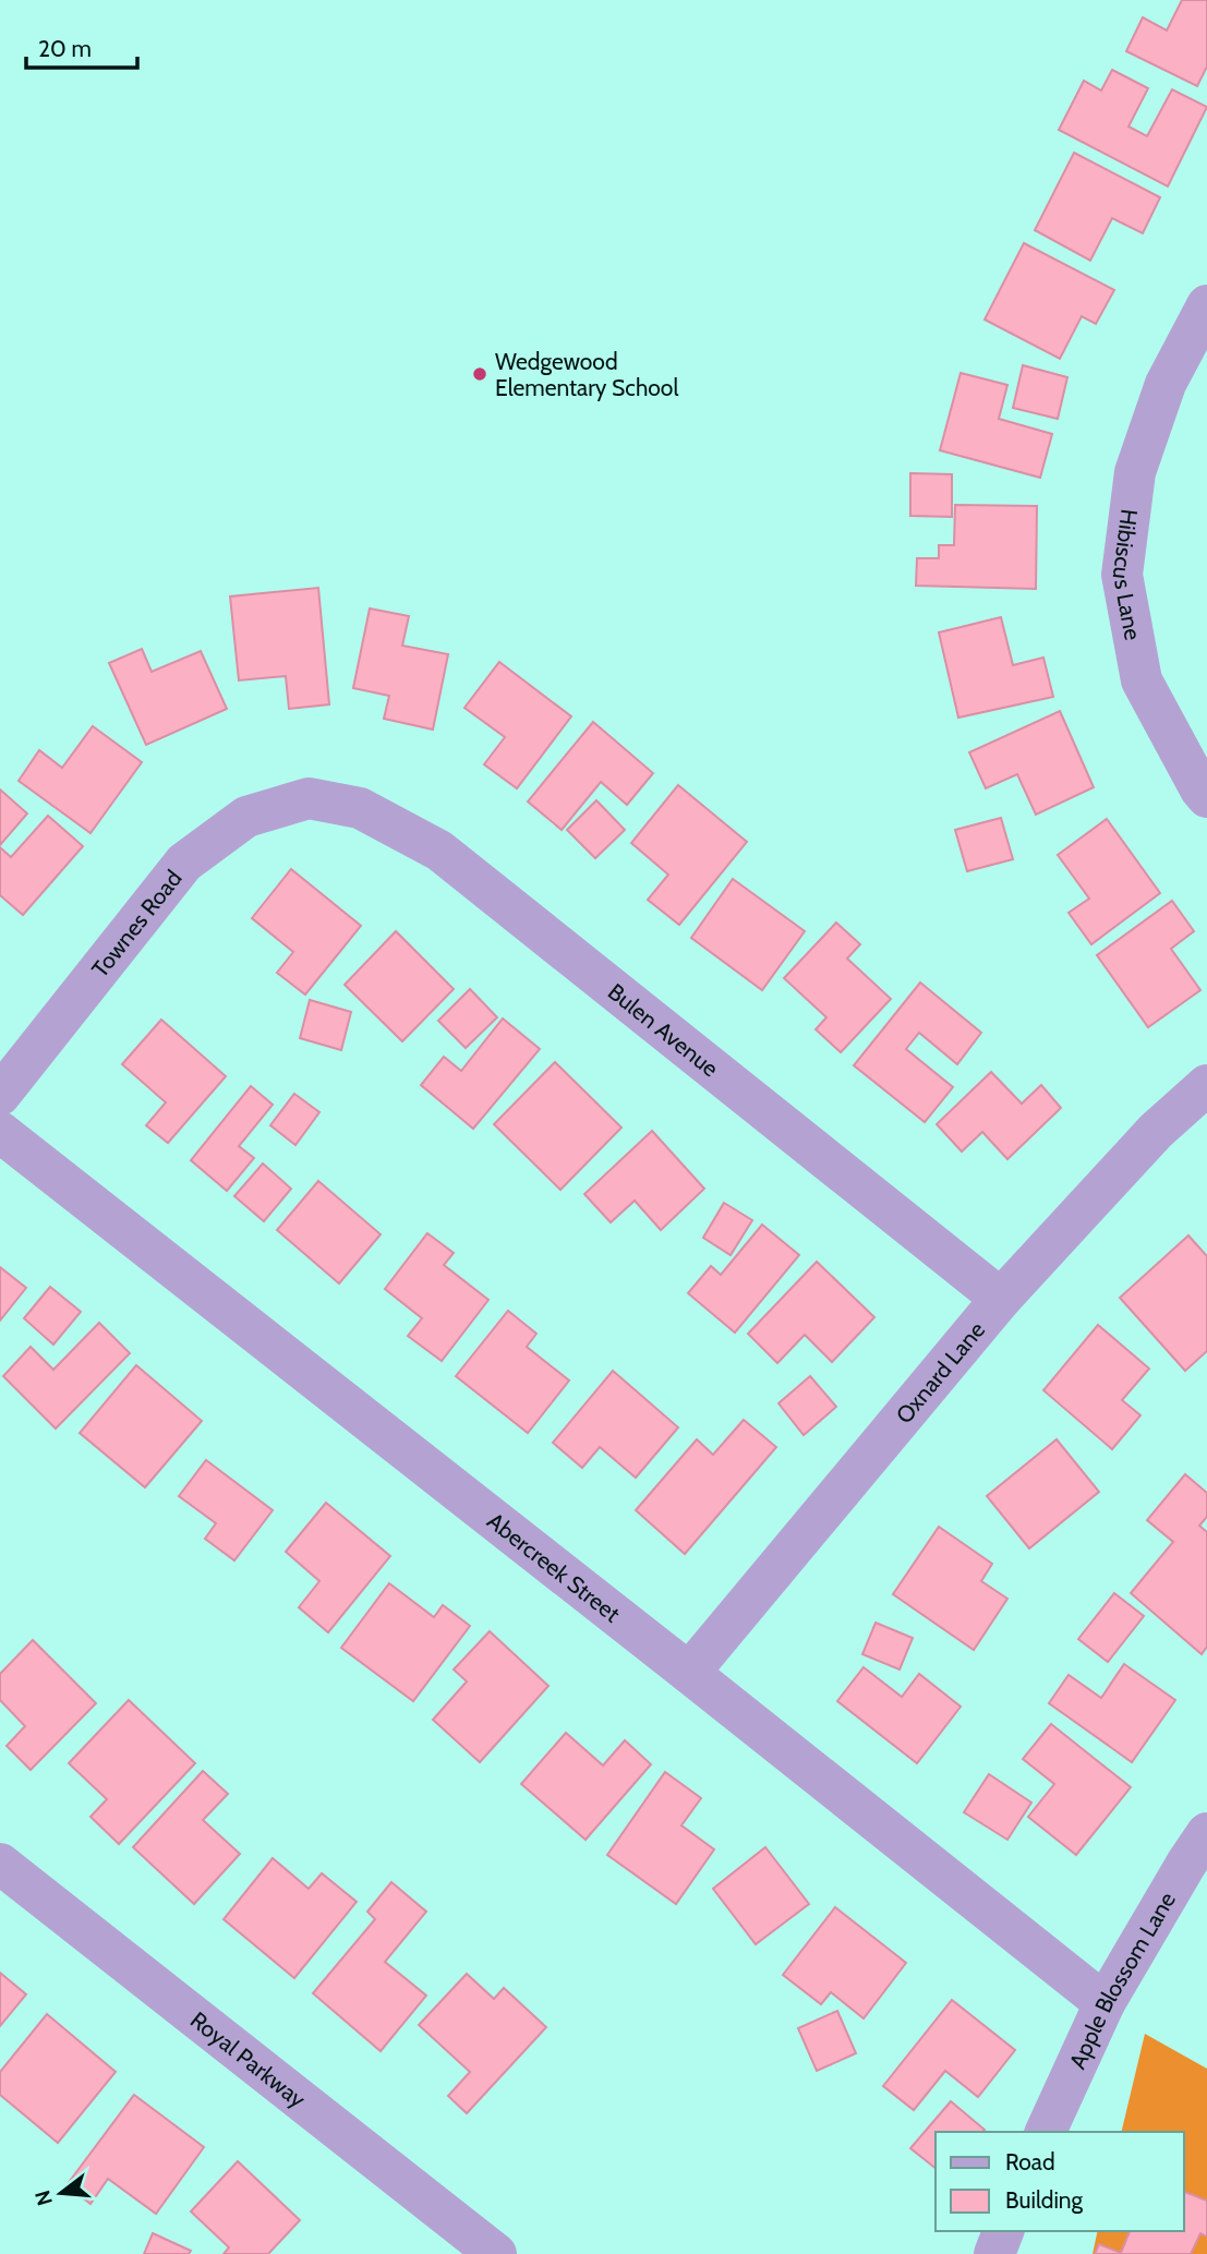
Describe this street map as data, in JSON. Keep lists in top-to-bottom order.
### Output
{
  "streets": {
    "street": [
      "Hibiscus Lane",
      "Townes Road",
      "Bulen Avenue",
      "Oxnard Lane",
      "Abercreek Street",
      "Apple Blossom Lane",
      "Royal Parkway"
    ]
  },
  "crossings": [
    ["Townes Road", "Bulen Avenue"],
    ["Bulen Avenue", "Oxnard Lane"],
    ["Oxnard Lane", "Abercreek Street"],
    ["Abercreek Street", "Apple Blossom Lane"]
  ],
  "places": ["Wedgewood Elementary School"],
  "legend": ["Road", "Building"],
  "scale_bar": "20 m",
  "north": "left"
}
